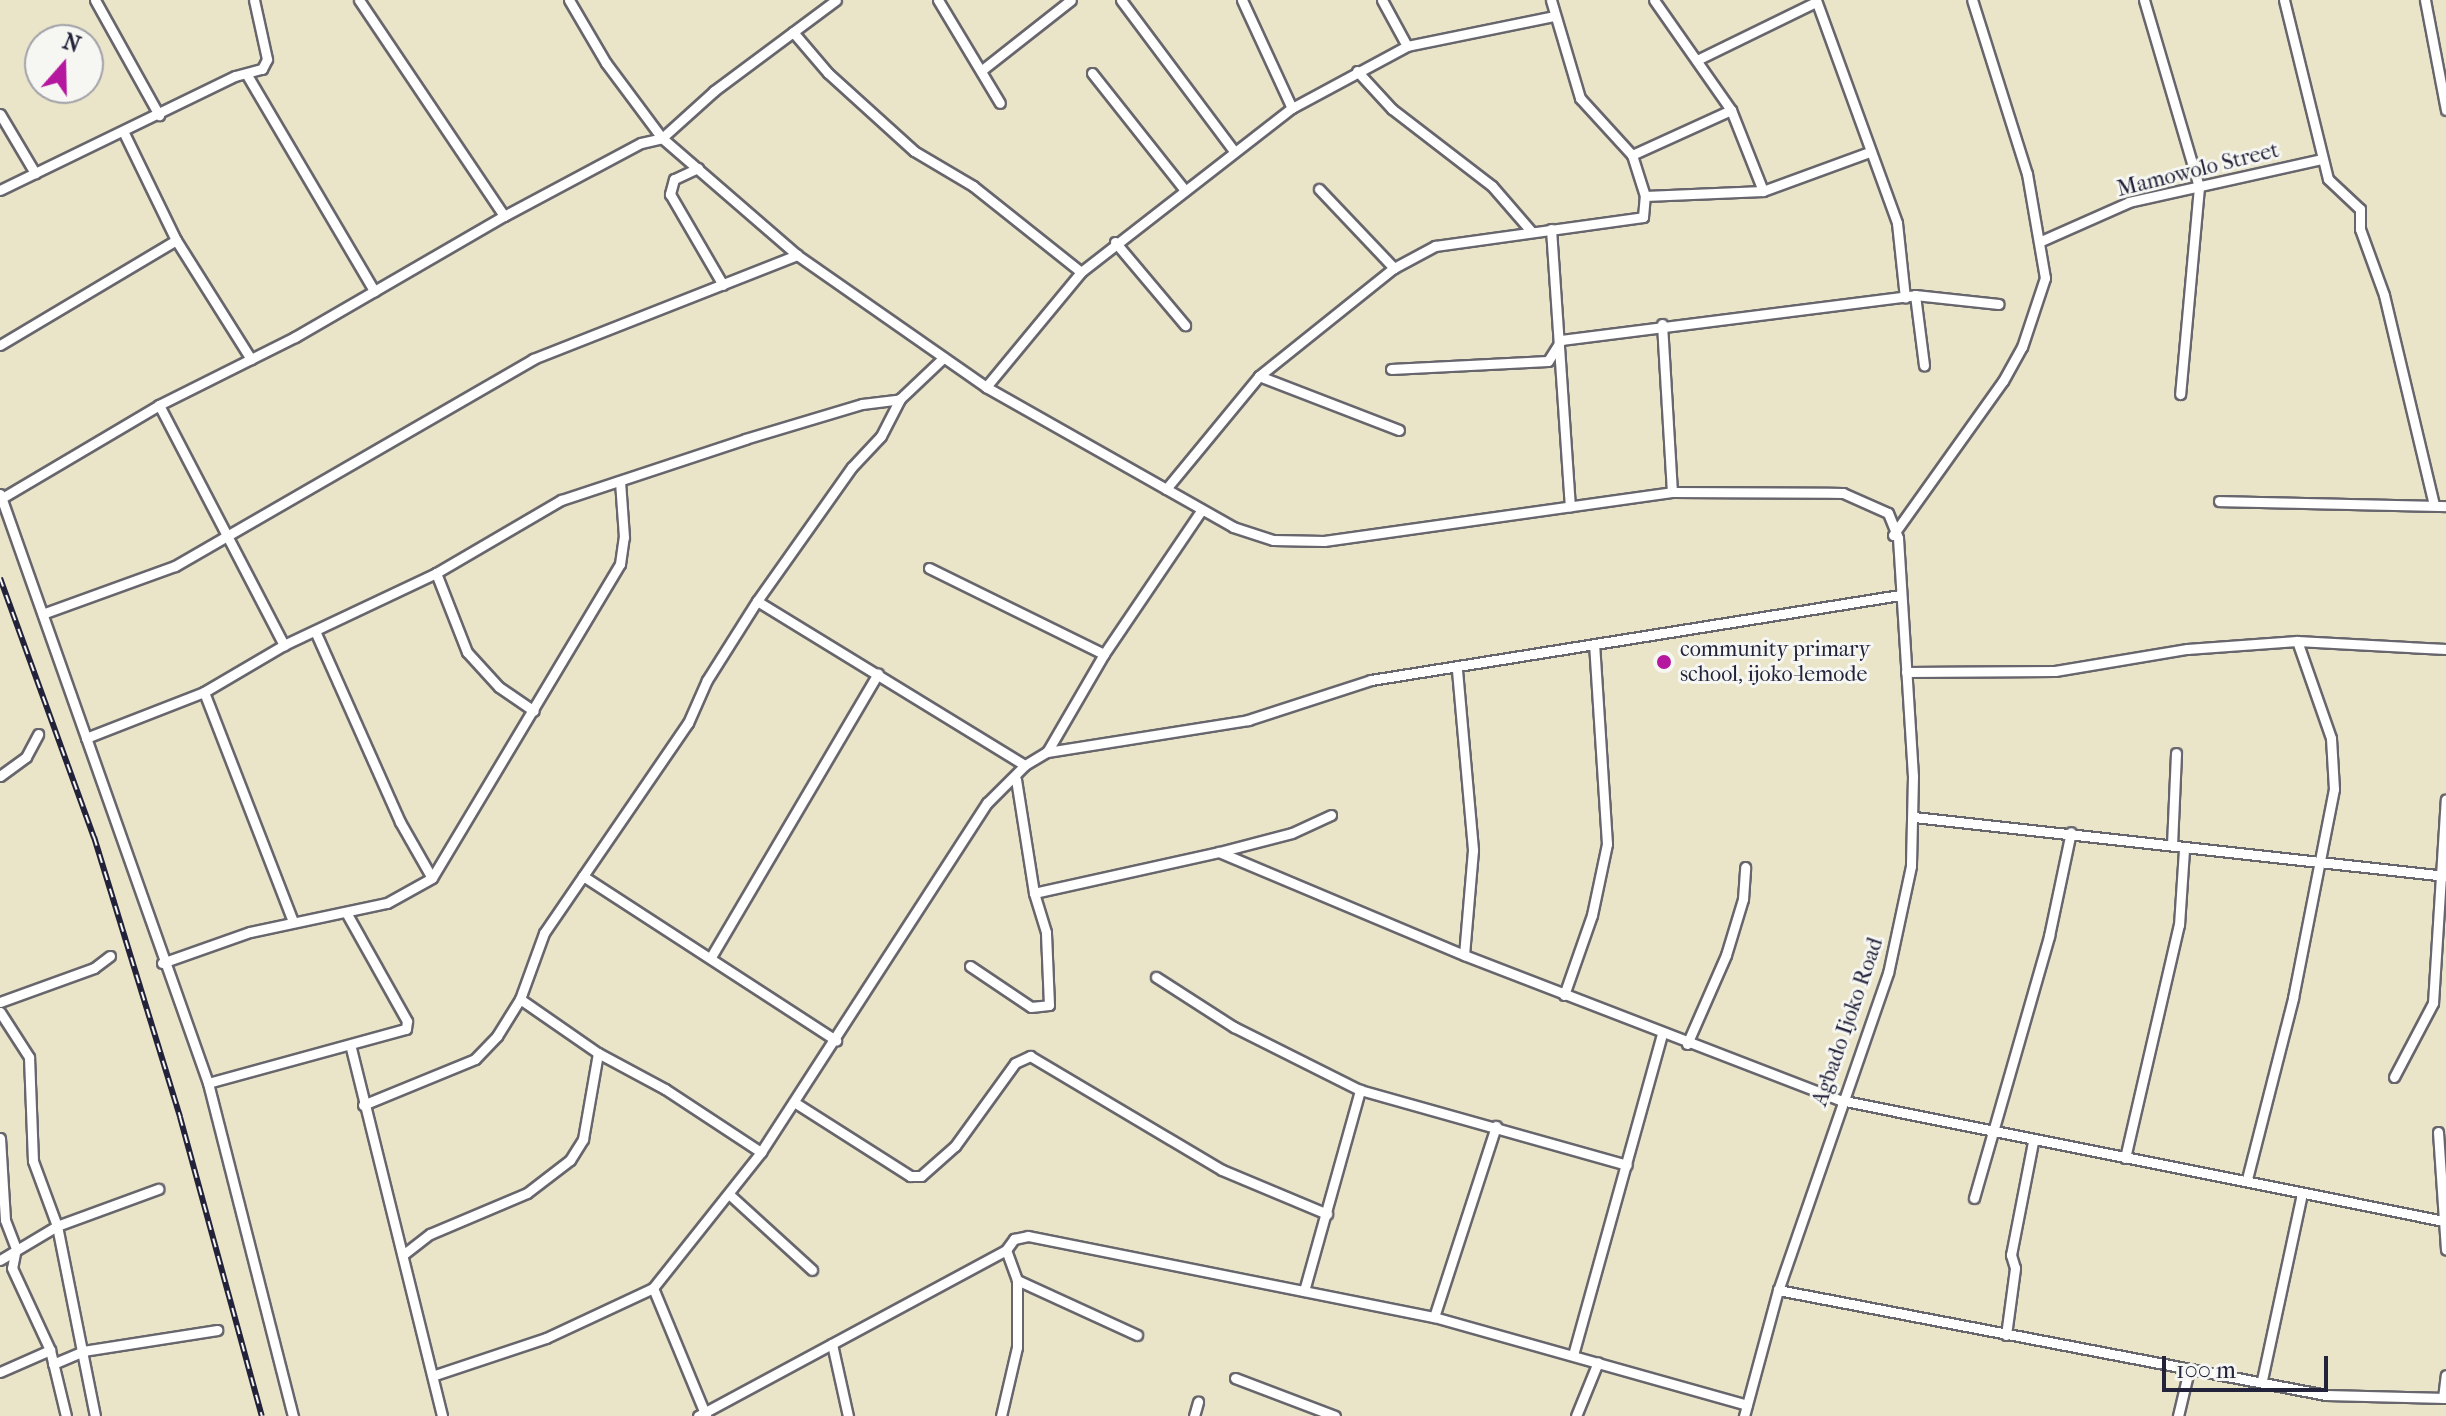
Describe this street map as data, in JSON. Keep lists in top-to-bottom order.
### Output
{
  "streets": {
    "street": ["Mamowolo Street", "Agbado Ijoko Road"]
  },
  "places": ["community primary school, ijoko-lemode"],
  "scale_bar": "100 m",
  "north": "top"
}
